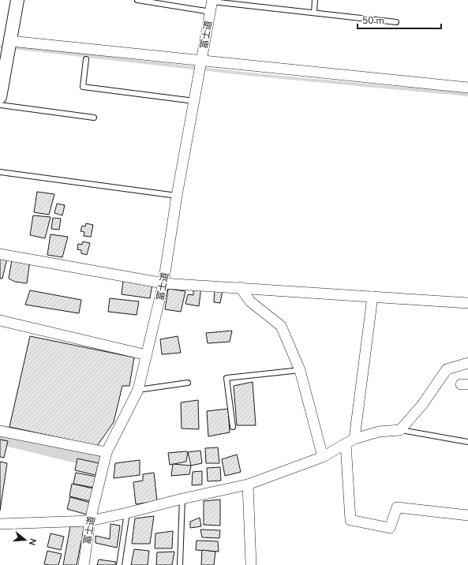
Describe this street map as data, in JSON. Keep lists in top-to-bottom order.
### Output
{
  "streets": {
    "street": ["富士道"]
  },
  "scale_bar": "50 m",
  "north": "right"
}
